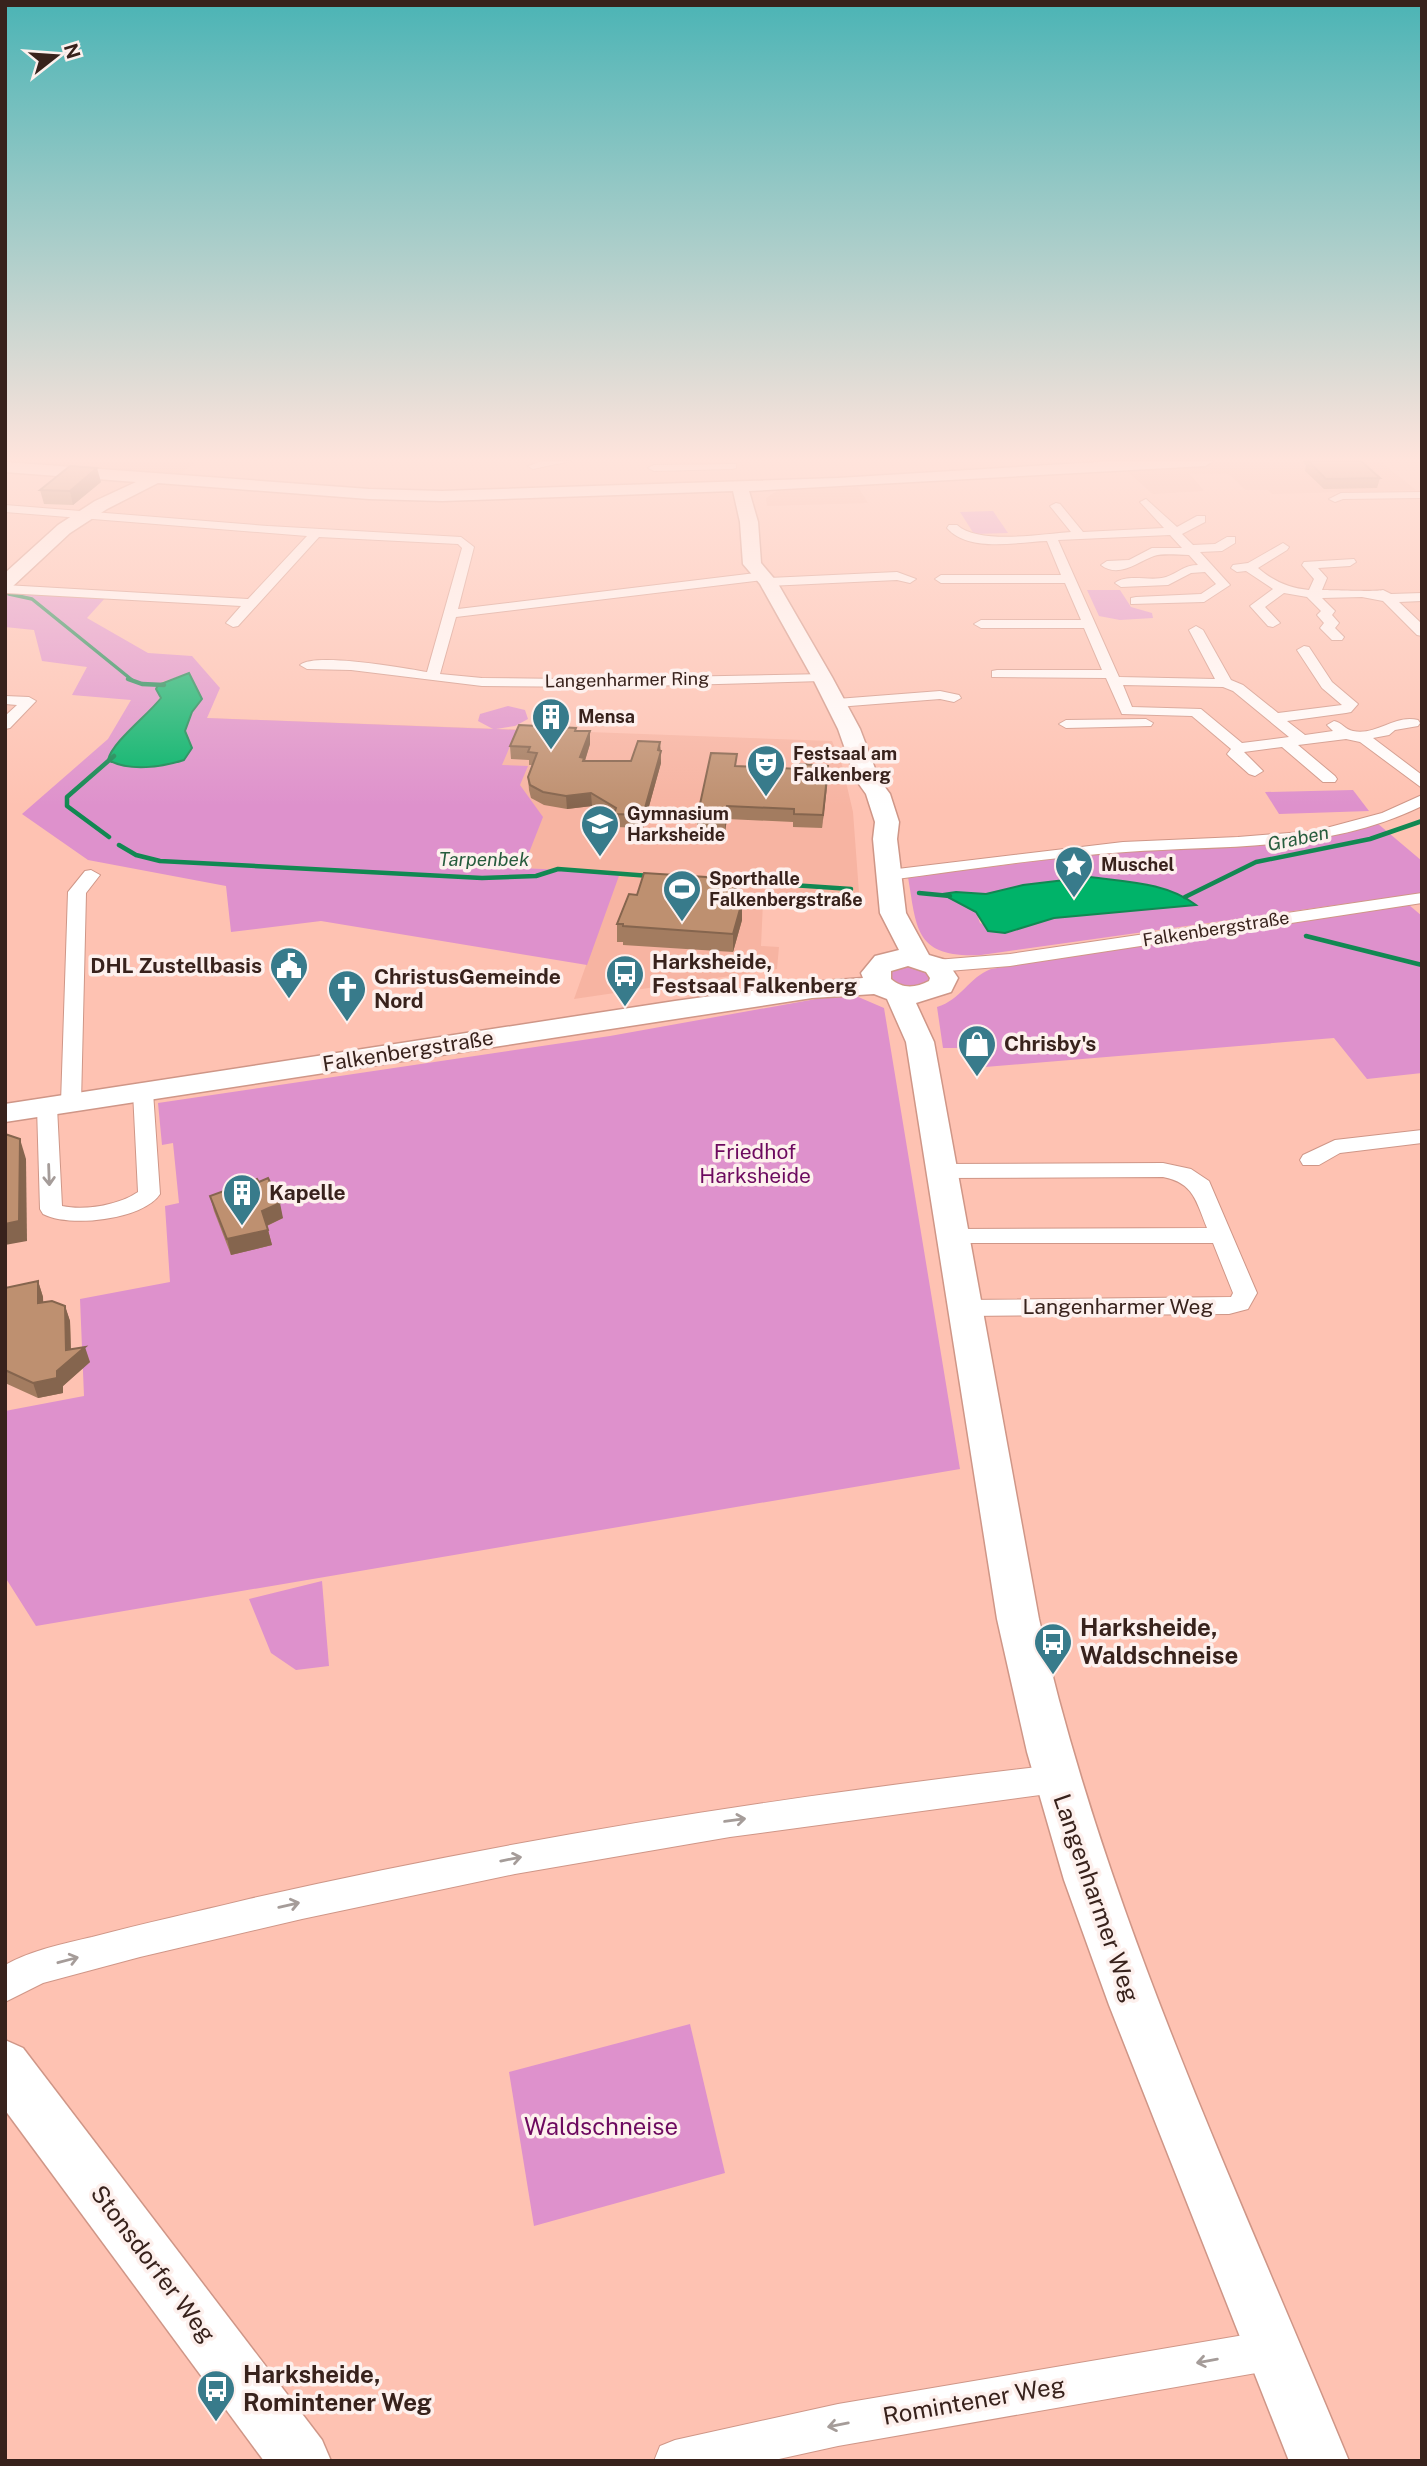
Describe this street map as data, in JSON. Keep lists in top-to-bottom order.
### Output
{
  "streets": {
    "main road": ["Falkenbergstraße", "Langenharmer Weg", "Stonsdorfer Weg"],
    "street": ["Langenharmer Ring", "Romintener Weg"]
  },
  "crossings": [
    ["Falkenbergstraße", "Langenharmer Weg"],
    ["Langenharmer Weg", "Romintener Weg"]
  ],
  "one_way": ["Romintener Weg"],
  "water": ["Graben", "Tarpenbek"],
  "parks": ["Friedhof Harksheide", "Waldschneise"],
  "places": {
    "building": ["Mensa", "Kapelle"],
    "theatre": ["Festsaal am Falkenberg"],
    "school or university": ["Gymnasium Harksheide"],
    "place": ["Muschel"],
    "sports": ["Sporthalle Falkenbergstraße"],
    "public building": ["DHL Zustellbasis"],
    "bus stop": ["Harksheide, Festsaal Falkenberg", "Harksheide, Waldschneise", "Harksheide, Romintener Weg"],
    "church": ["ChristusGemeinde Nord"],
    "shop": ["Chrisby's"]
  },
  "north": "right"
}
